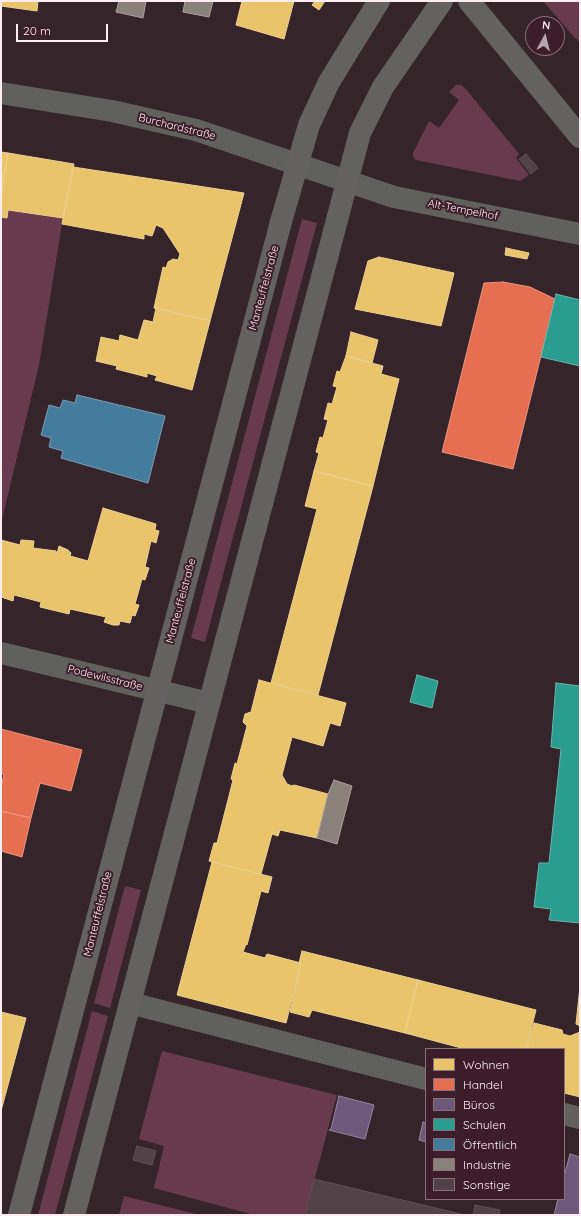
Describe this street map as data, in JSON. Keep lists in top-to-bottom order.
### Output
{
  "streets": {
    "main road": ["Manteuffelstraße"],
    "street": ["Burchardstraße", "Alt-Tempelhof", "Podewilsstraße"]
  },
  "crossings": [
    ["Burchardstraße", "Alt-Tempelhof"],
    ["Burchardstraße", "Manteuffelstraße"],
    ["Manteuffelstraße", "Podewilsstraße"]
  ],
  "legend": [
    "Wohnen",
    "Handel",
    "Büros",
    "Schulen",
    "Öffentlich",
    "Industrie",
    "Sonstige"
  ],
  "scale_bar": "20 m",
  "north": "top"
}
